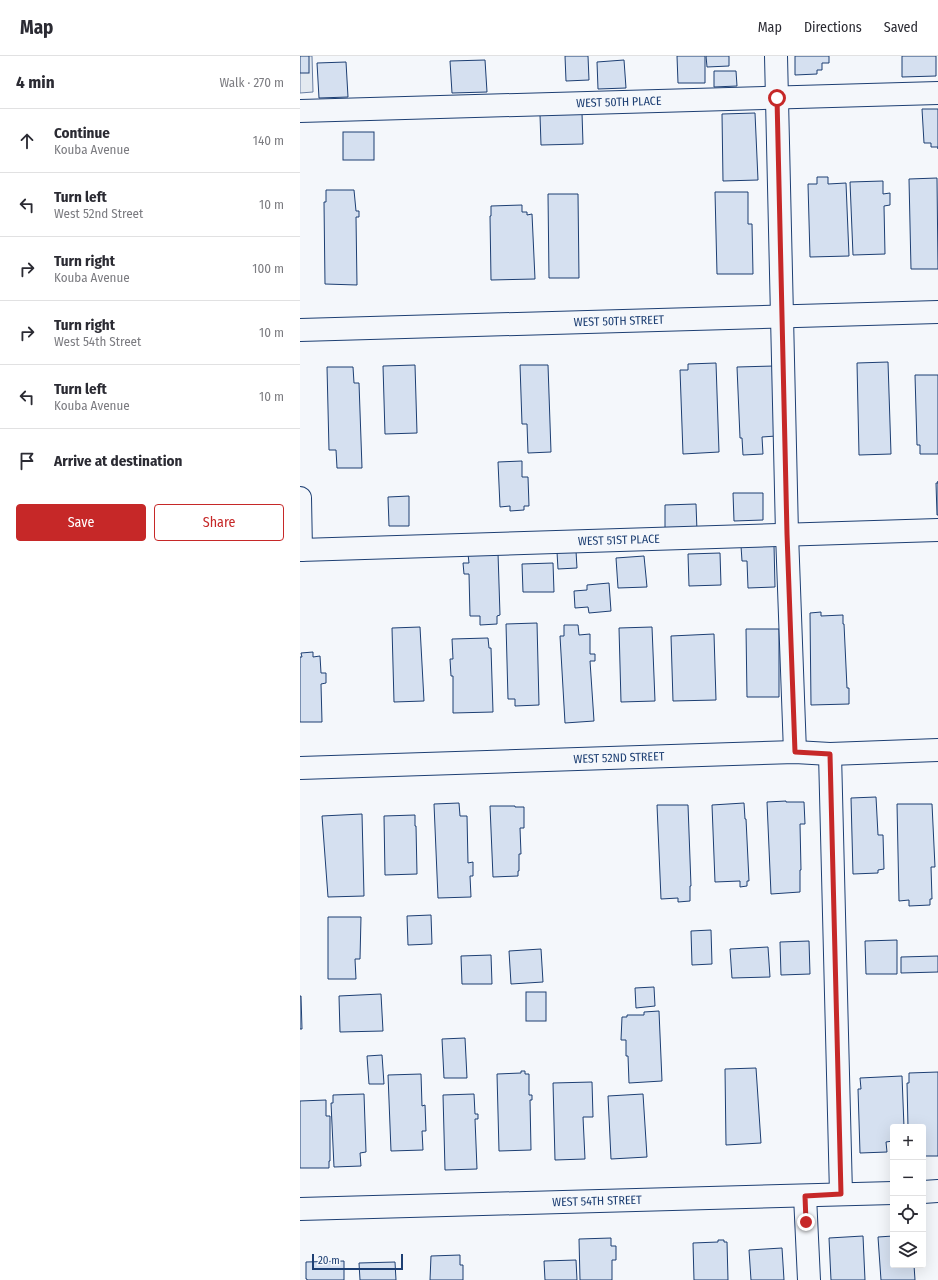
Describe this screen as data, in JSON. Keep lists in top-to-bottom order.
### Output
{
  "streets": {
    "street": [
      "WEST 50TH PLACE",
      "WEST 50TH STREET",
      "WEST 51ST PLACE",
      "WEST 52ND STREET",
      "WEST 54TH STREET"
    ]
  },
  "scale_bar": "20 m",
  "page": {
    "header": "Map",
    "nav": ["Map", "Directions", "Saved"],
    "heading": ["4 min", "Walk · 270 m"],
    "list": [
      ["Continue", "Kouba Avenue", "140 m"],
      ["Turn left", "West 52nd Street", "10 m"],
      ["Turn right", "Kouba Avenue", "100 m"],
      ["Turn right", "West 54th Street", "10 m"],
      ["Turn left", "Kouba Avenue", "10 m"],
      "Arrive at destination"
    ],
    "buttons": ["Save", "Share"],
    "map_buttons": ["+", "−"],
    "scale": "20 m"
  }
}
